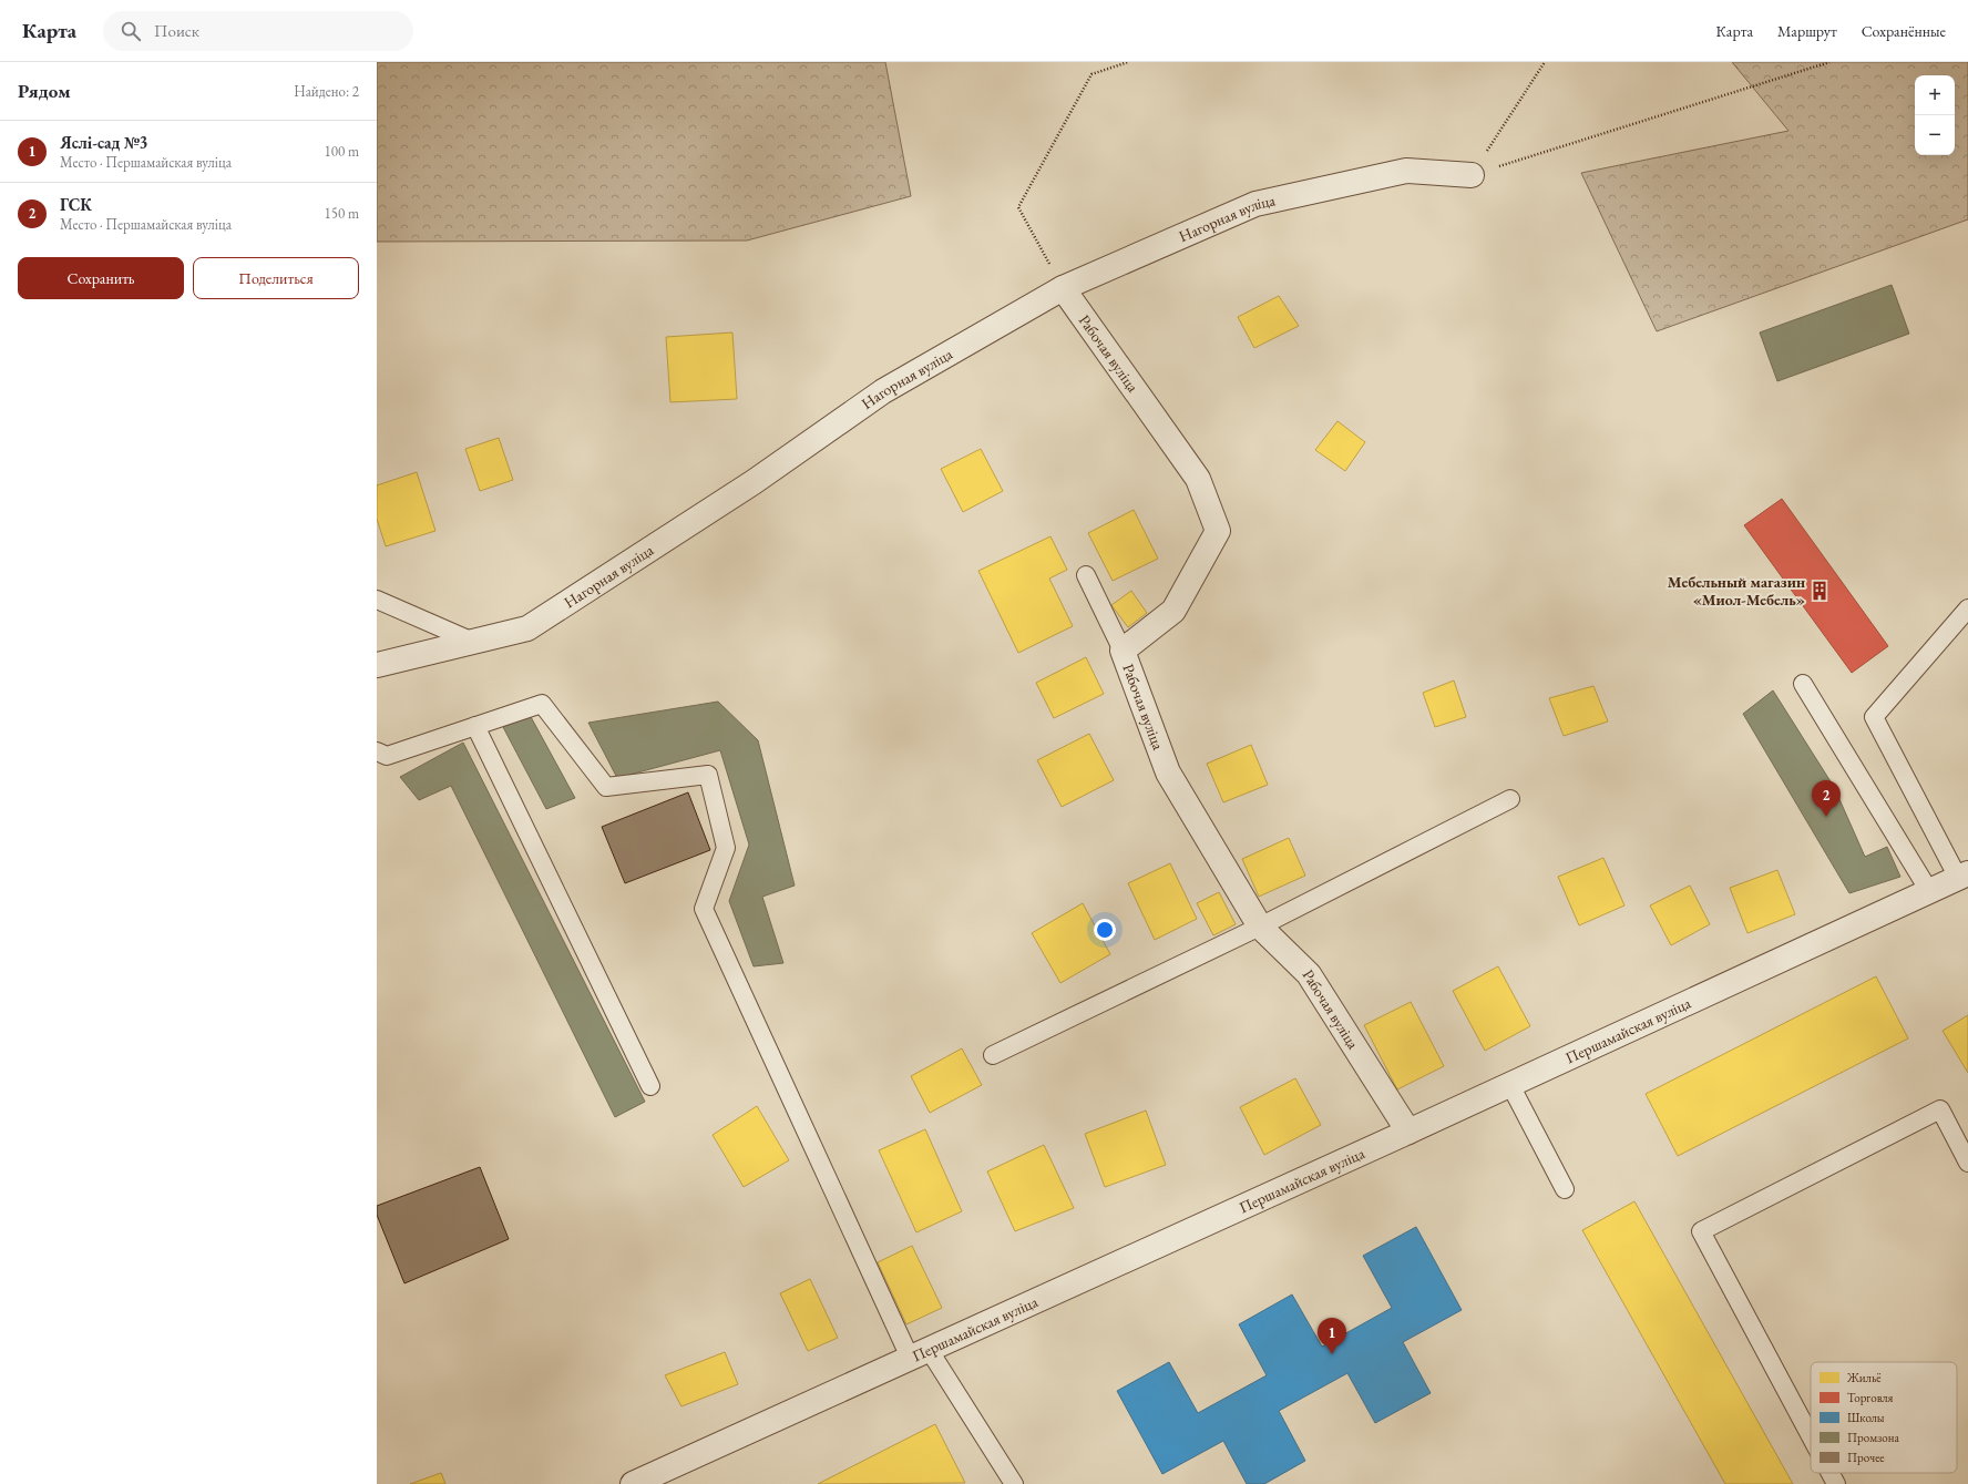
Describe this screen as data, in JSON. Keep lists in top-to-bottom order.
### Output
{
  "streets": {
    "street": ["Нагорная вуліца", "Рабочая вуліца", "Першамайская вуліца"]
  },
  "crossings": [
    ["Нагорная вуліца", "Рабочая вуліца"],
    ["Рабочая вуліца", "Першамайская вуліца"]
  ],
  "places": {
    "building": ["Мебельный магазин «Миол-Мебель»"]
  },
  "legend": [
    "Жильё",
    "Торговля",
    "Школы",
    "Промзона",
    "Прочее"
  ],
  "page": {
    "header": "Карта",
    "search": "Поиск",
    "nav": ["Карта", "Маршрут", "Сохранённые"],
    "heading": ["Рядом", "Найдено: 2"],
    "map_buttons": ["+", "−"],
    "list": [
      {
        "mark": "1",
        "name": "Яслі-сад №3",
        "note": "Место · Першамайская вуліца",
        "value": "100 m"
      },
      {
        "mark": "2",
        "name": "ГСК",
        "note": "Место · Першамайская вуліца",
        "value": "150 m"
      }
    ],
    "buttons": ["Сохранить", "Поделиться"],
    "pins": ["2", "1"]
  }
}
